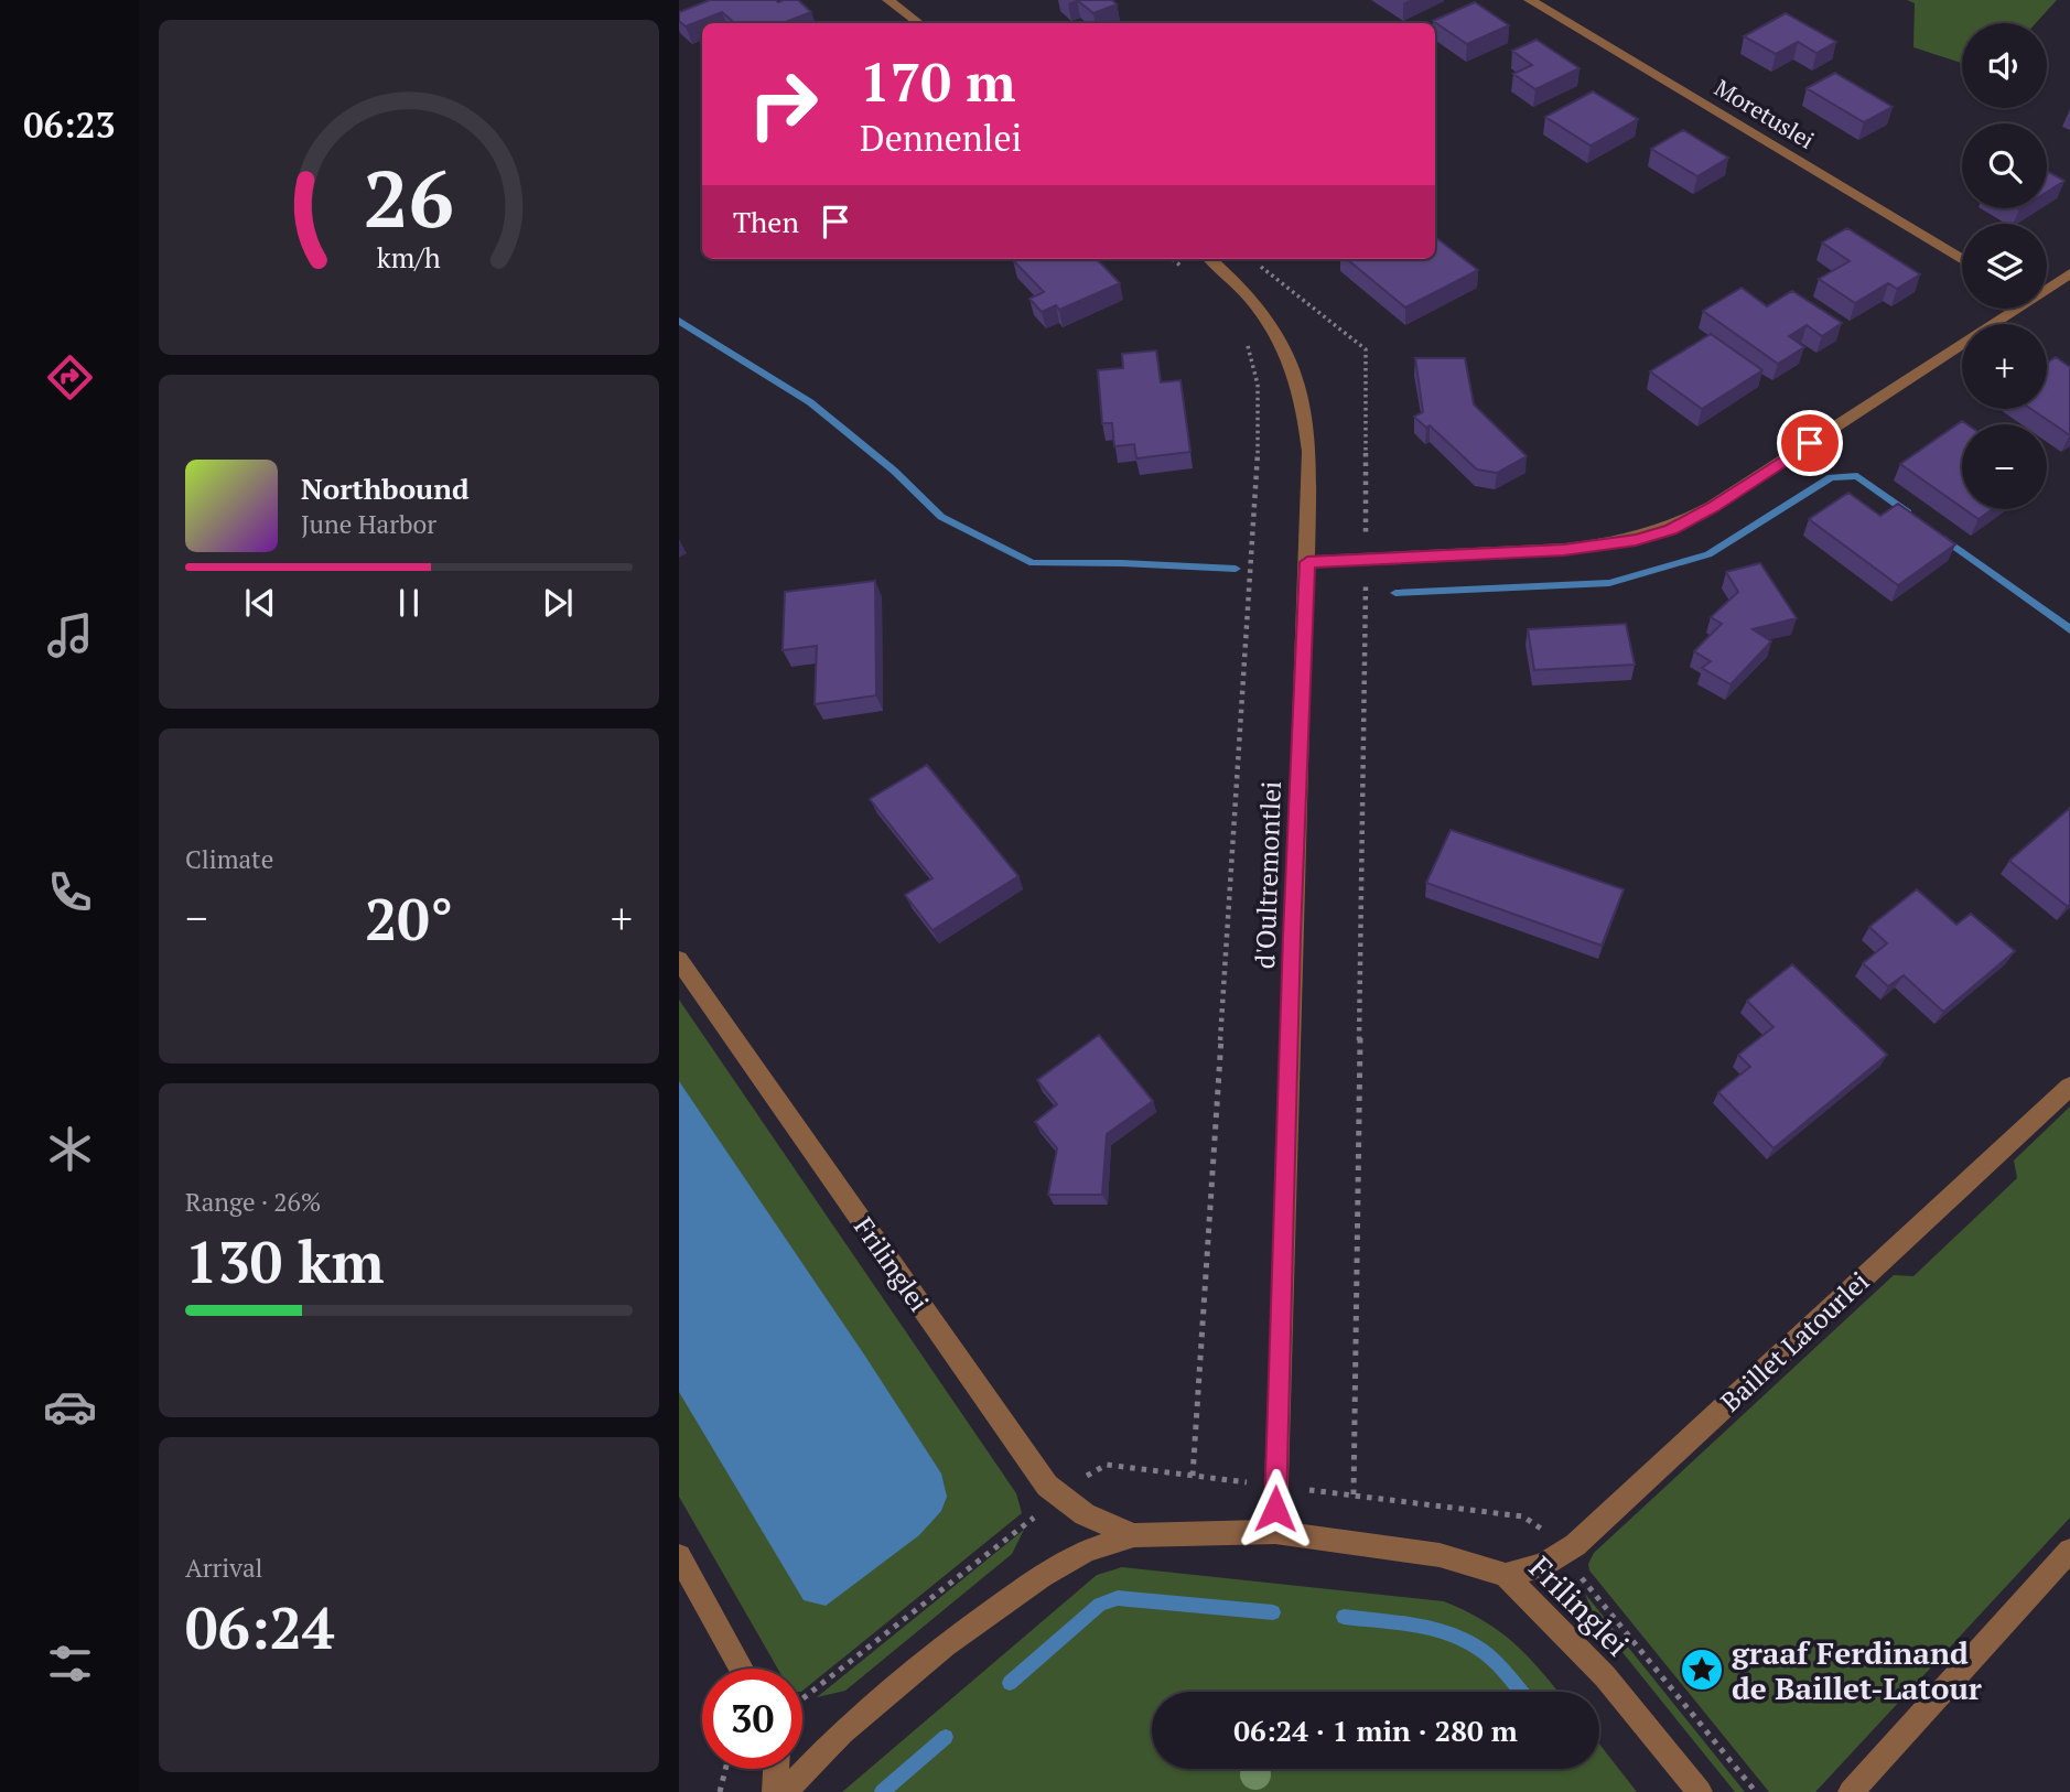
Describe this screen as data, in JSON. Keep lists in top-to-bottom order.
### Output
{
  "streets": {
    "street": [
      "Moretuslei",
      "d'Oultremontlei",
      "Frilinglei",
      "Baillet Latourlei"
    ]
  },
  "crossings": [
    ["d'Oultremontlei", "Frilinglei"],
    ["Frilinglei", "Baillet Latourlei"]
  ],
  "places": {
    "place": ["graaf Ferdinand de Baillet-Latour"]
  },
  "page": {
    "tabs": "06:23",
    "map_buttons": ["+", "−"],
    "turn": ["170 m", "Dennenlei"],
    "then": "Then",
    "song": ["Northbound", "June Harbor"],
    "tile": [
      "Climate",
      ["Range · 26%", "130 km"],
      ["Arrival", "06:24"]
    ],
    "heat": ["−", "20°", "+"],
    "limit": "30",
    "trip": "06:24 · 1 min · 280 m",
    "gauge": ["26", "km/h"]
  }
}
